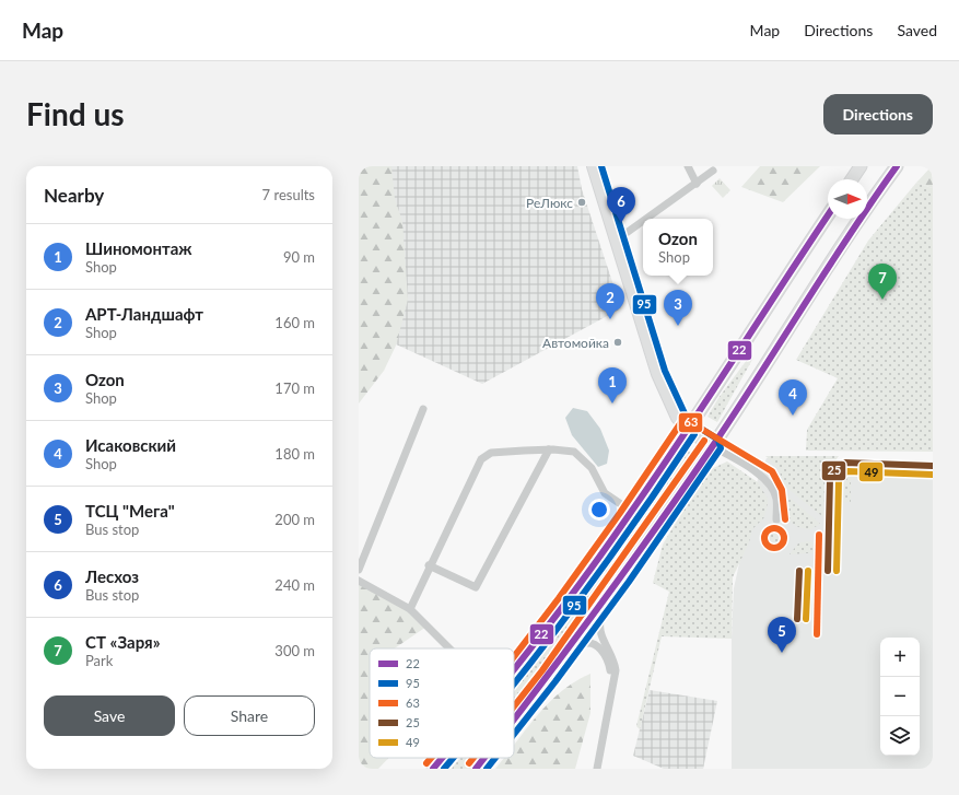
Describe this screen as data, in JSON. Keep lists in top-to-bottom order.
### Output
{
  "places": ["РеЛюкс", "Автомойка"],
  "lines": [
    "transit line 22",
    "transit line 95",
    "transit line 63",
    "transit line 25",
    "transit line 49"
  ],
  "legend": [
    "22",
    "95",
    "63",
    "25",
    "49"
  ],
  "north": "right",
  "page": {
    "header": "Map",
    "nav": ["Map", "Directions", "Saved"],
    "buttons": [
      "Directions",
      ["Save", "Share"]
    ],
    "title": "Find us",
    "heading": ["Nearby", "7 results"],
    "pins": [
      "6",
      "7",
      "2",
      "3",
      "1",
      "4",
      "5"
    ],
    "popup": ["Ozon", "Shop"],
    "list": [
      {
        "mark": "1",
        "name": "Шиномонтаж",
        "note": "Shop",
        "value": "90 m"
      },
      {
        "mark": "2",
        "name": "АРТ-Ландшафт",
        "note": "Shop",
        "value": "160 m"
      },
      {
        "mark": "3",
        "name": "Ozon",
        "note": "Shop",
        "value": "170 m"
      },
      {
        "mark": "4",
        "name": "Исаковский",
        "note": "Shop",
        "value": "180 m"
      },
      {
        "mark": "5",
        "name": "ТСЦ \"Мега\"",
        "note": "Bus stop",
        "value": "200 m"
      },
      {
        "mark": "6",
        "name": "Лесхоз",
        "note": "Bus stop",
        "value": "240 m"
      },
      {
        "mark": "7",
        "name": "СТ «Заря»",
        "note": "Park",
        "value": "300 m"
      }
    ],
    "map_buttons": ["+", "−"]
  }
}
